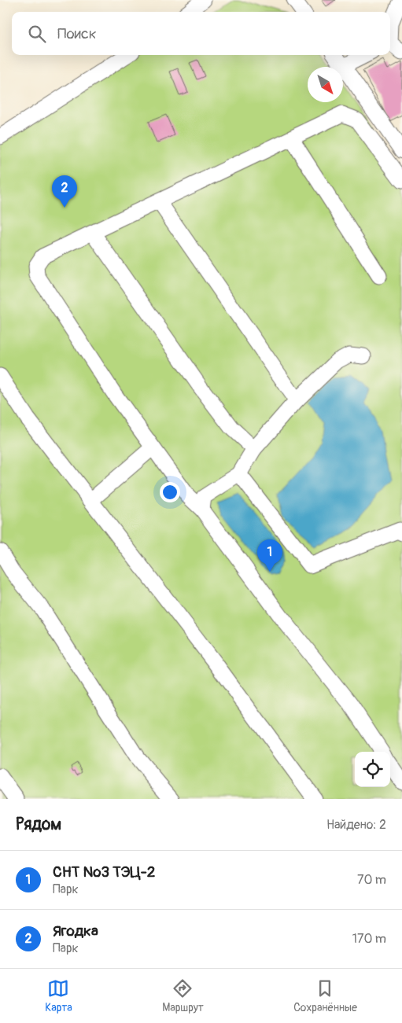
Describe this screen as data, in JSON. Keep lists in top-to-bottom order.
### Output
{
  "north": "bottom right",
  "page": {
    "search": "Поиск",
    "pins": ["2", "1"],
    "heading": ["Рядом", "Найдено: 2"],
    "list": [
      {
        "mark": "1",
        "name": "СНТ №3 ТЭЦ-2",
        "note": "Парк",
        "value": "70 m"
      },
      {
        "mark": "2",
        "name": "Ягодка",
        "note": "Парк",
        "value": "170 m"
      }
    ],
    "nav": ["Карта", "Маршрут", "Сохранённые"]
  }
}
